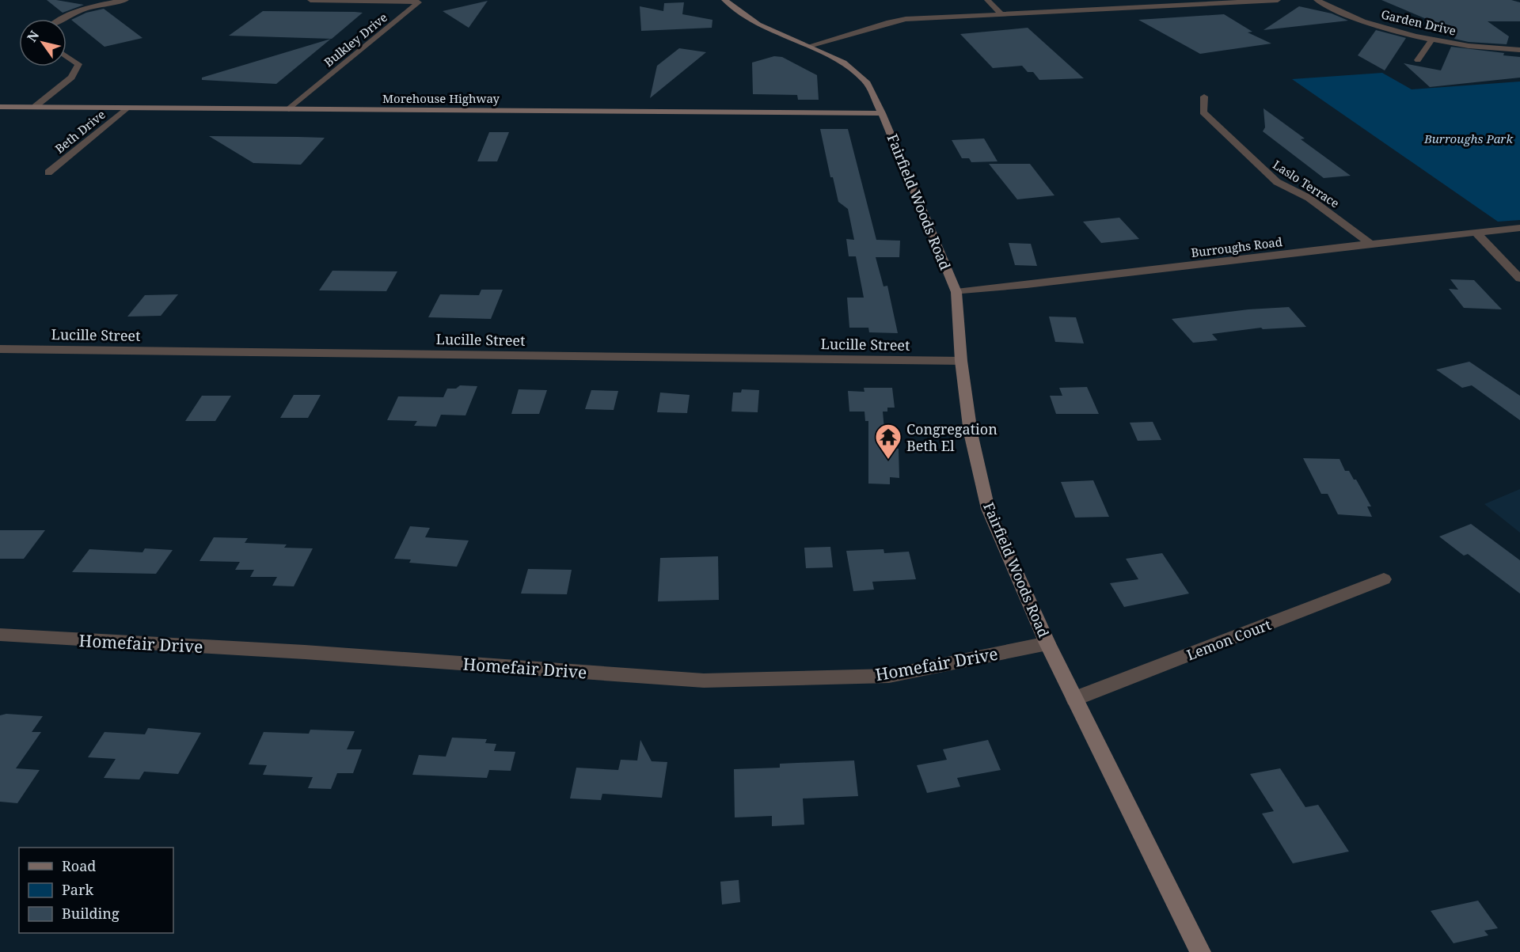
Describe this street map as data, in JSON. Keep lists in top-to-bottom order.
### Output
{
  "streets": {
    "main road": ["Morehouse Highway", "Fairfield Woods Road"],
    "street": [
      "Garden Drive",
      "Bulkley Drive",
      "Beth Drive",
      "Laslo Terrace",
      "Burroughs Road",
      "Lucille Street",
      "Lemon Court",
      "Homefair Drive"
    ]
  },
  "crossings": [
    ["Bulkley Drive", "Morehouse Highway"],
    ["Morehouse Highway", "Beth Drive"],
    ["Morehouse Highway", "Fairfield Woods Road"],
    ["Laslo Terrace", "Burroughs Road"],
    ["Fairfield Woods Road", "Burroughs Road"],
    ["Fairfield Woods Road", "Lucille Street"],
    ["Fairfield Woods Road", "Lemon Court"],
    ["Fairfield Woods Road", "Homefair Drive"]
  ],
  "parks": ["Burroughs Park"],
  "places": {
    "temple": ["Congregation Beth El"]
  },
  "legend": ["Road", "Park", "Building"],
  "north": "top left"
}
